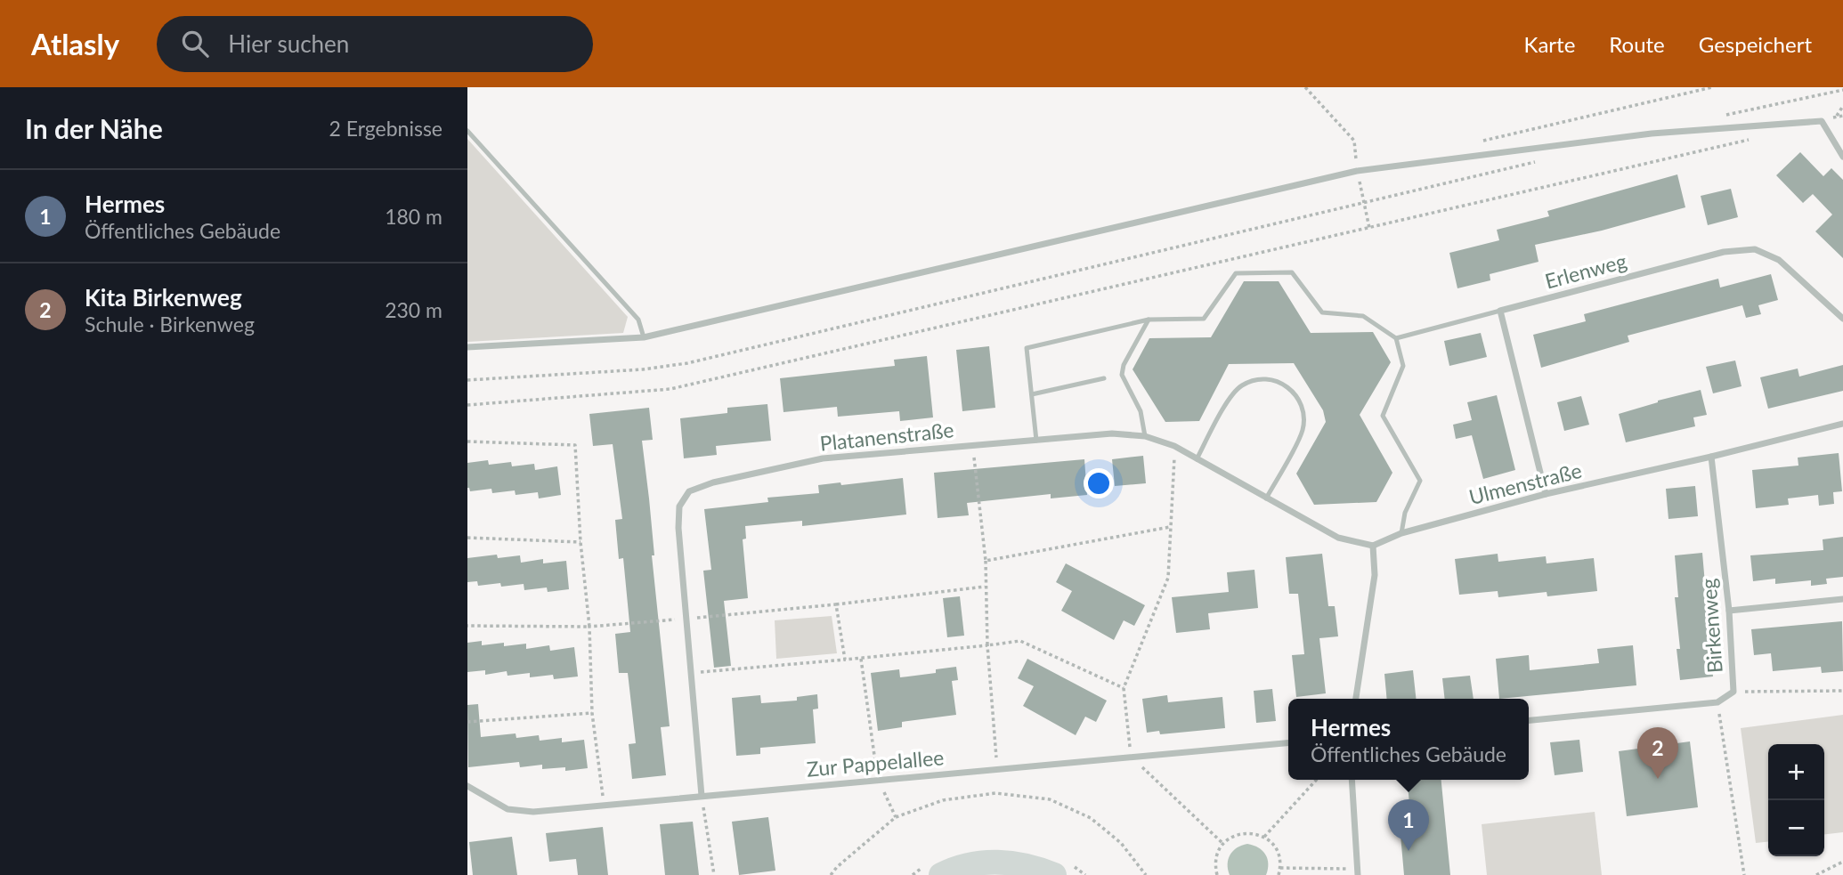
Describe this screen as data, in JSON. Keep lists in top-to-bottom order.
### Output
{
  "streets": {
    "street": [
      "Erlenweg",
      "Platanenstraße",
      "Ulmenstraße",
      "Birkenweg",
      "Zur Pappelallee"
    ]
  },
  "crossings": [
    ["Platanenstraße", "Ulmenstraße"],
    ["Platanenstraße", "Zur Pappelallee"],
    ["Ulmenstraße", "Birkenweg"]
  ],
  "page": {
    "header": "Atlasly",
    "search": "Hier suchen",
    "nav": ["Karte", "Route", "Gespeichert"],
    "heading": ["In der Nähe", "2 Ergebnisse"],
    "list": [
      {
        "mark": "1",
        "name": "Hermes",
        "note": "Öffentliches Gebäude",
        "value": "180 m"
      },
      {
        "mark": "2",
        "name": "Kita Birkenweg",
        "note": "Schule · Birkenweg",
        "value": "230 m"
      }
    ],
    "popup": ["Hermes", "Öffentliches Gebäude"],
    "pins": ["2", "1"],
    "map_buttons": ["+", "−"]
  }
}
